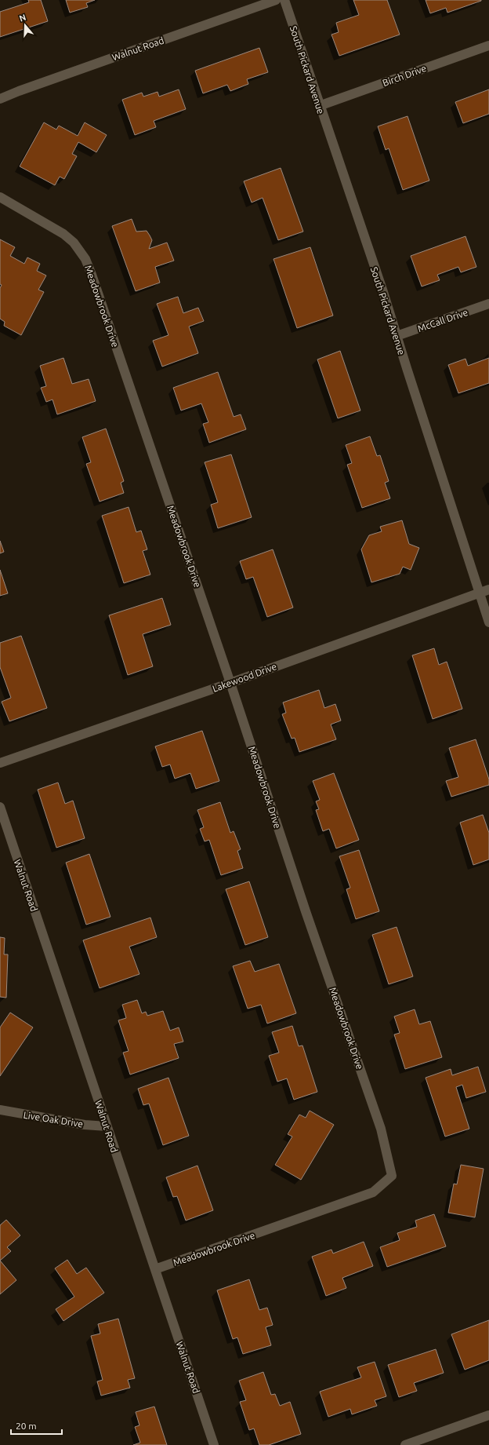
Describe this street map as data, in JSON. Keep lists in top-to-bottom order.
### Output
{
  "streets": {
    "street": [
      "Walnut Road",
      "South Pickard Avenue",
      "Birch Drive",
      "Meadowbrook Drive",
      "McCall Drive",
      "Lakewood Drive",
      "Live Oak Drive"
    ]
  },
  "crossings": [
    ["Walnut Road", "Meadowbrook Drive"],
    ["Walnut Road", "Live Oak Drive"],
    ["South Pickard Avenue", "Birch Drive"],
    ["South Pickard Avenue", "McCall Drive"],
    ["South Pickard Avenue", "Lakewood Drive"],
    ["Meadowbrook Drive", "Lakewood Drive"]
  ],
  "scale_bar": "20 m",
  "north": "top"
}
